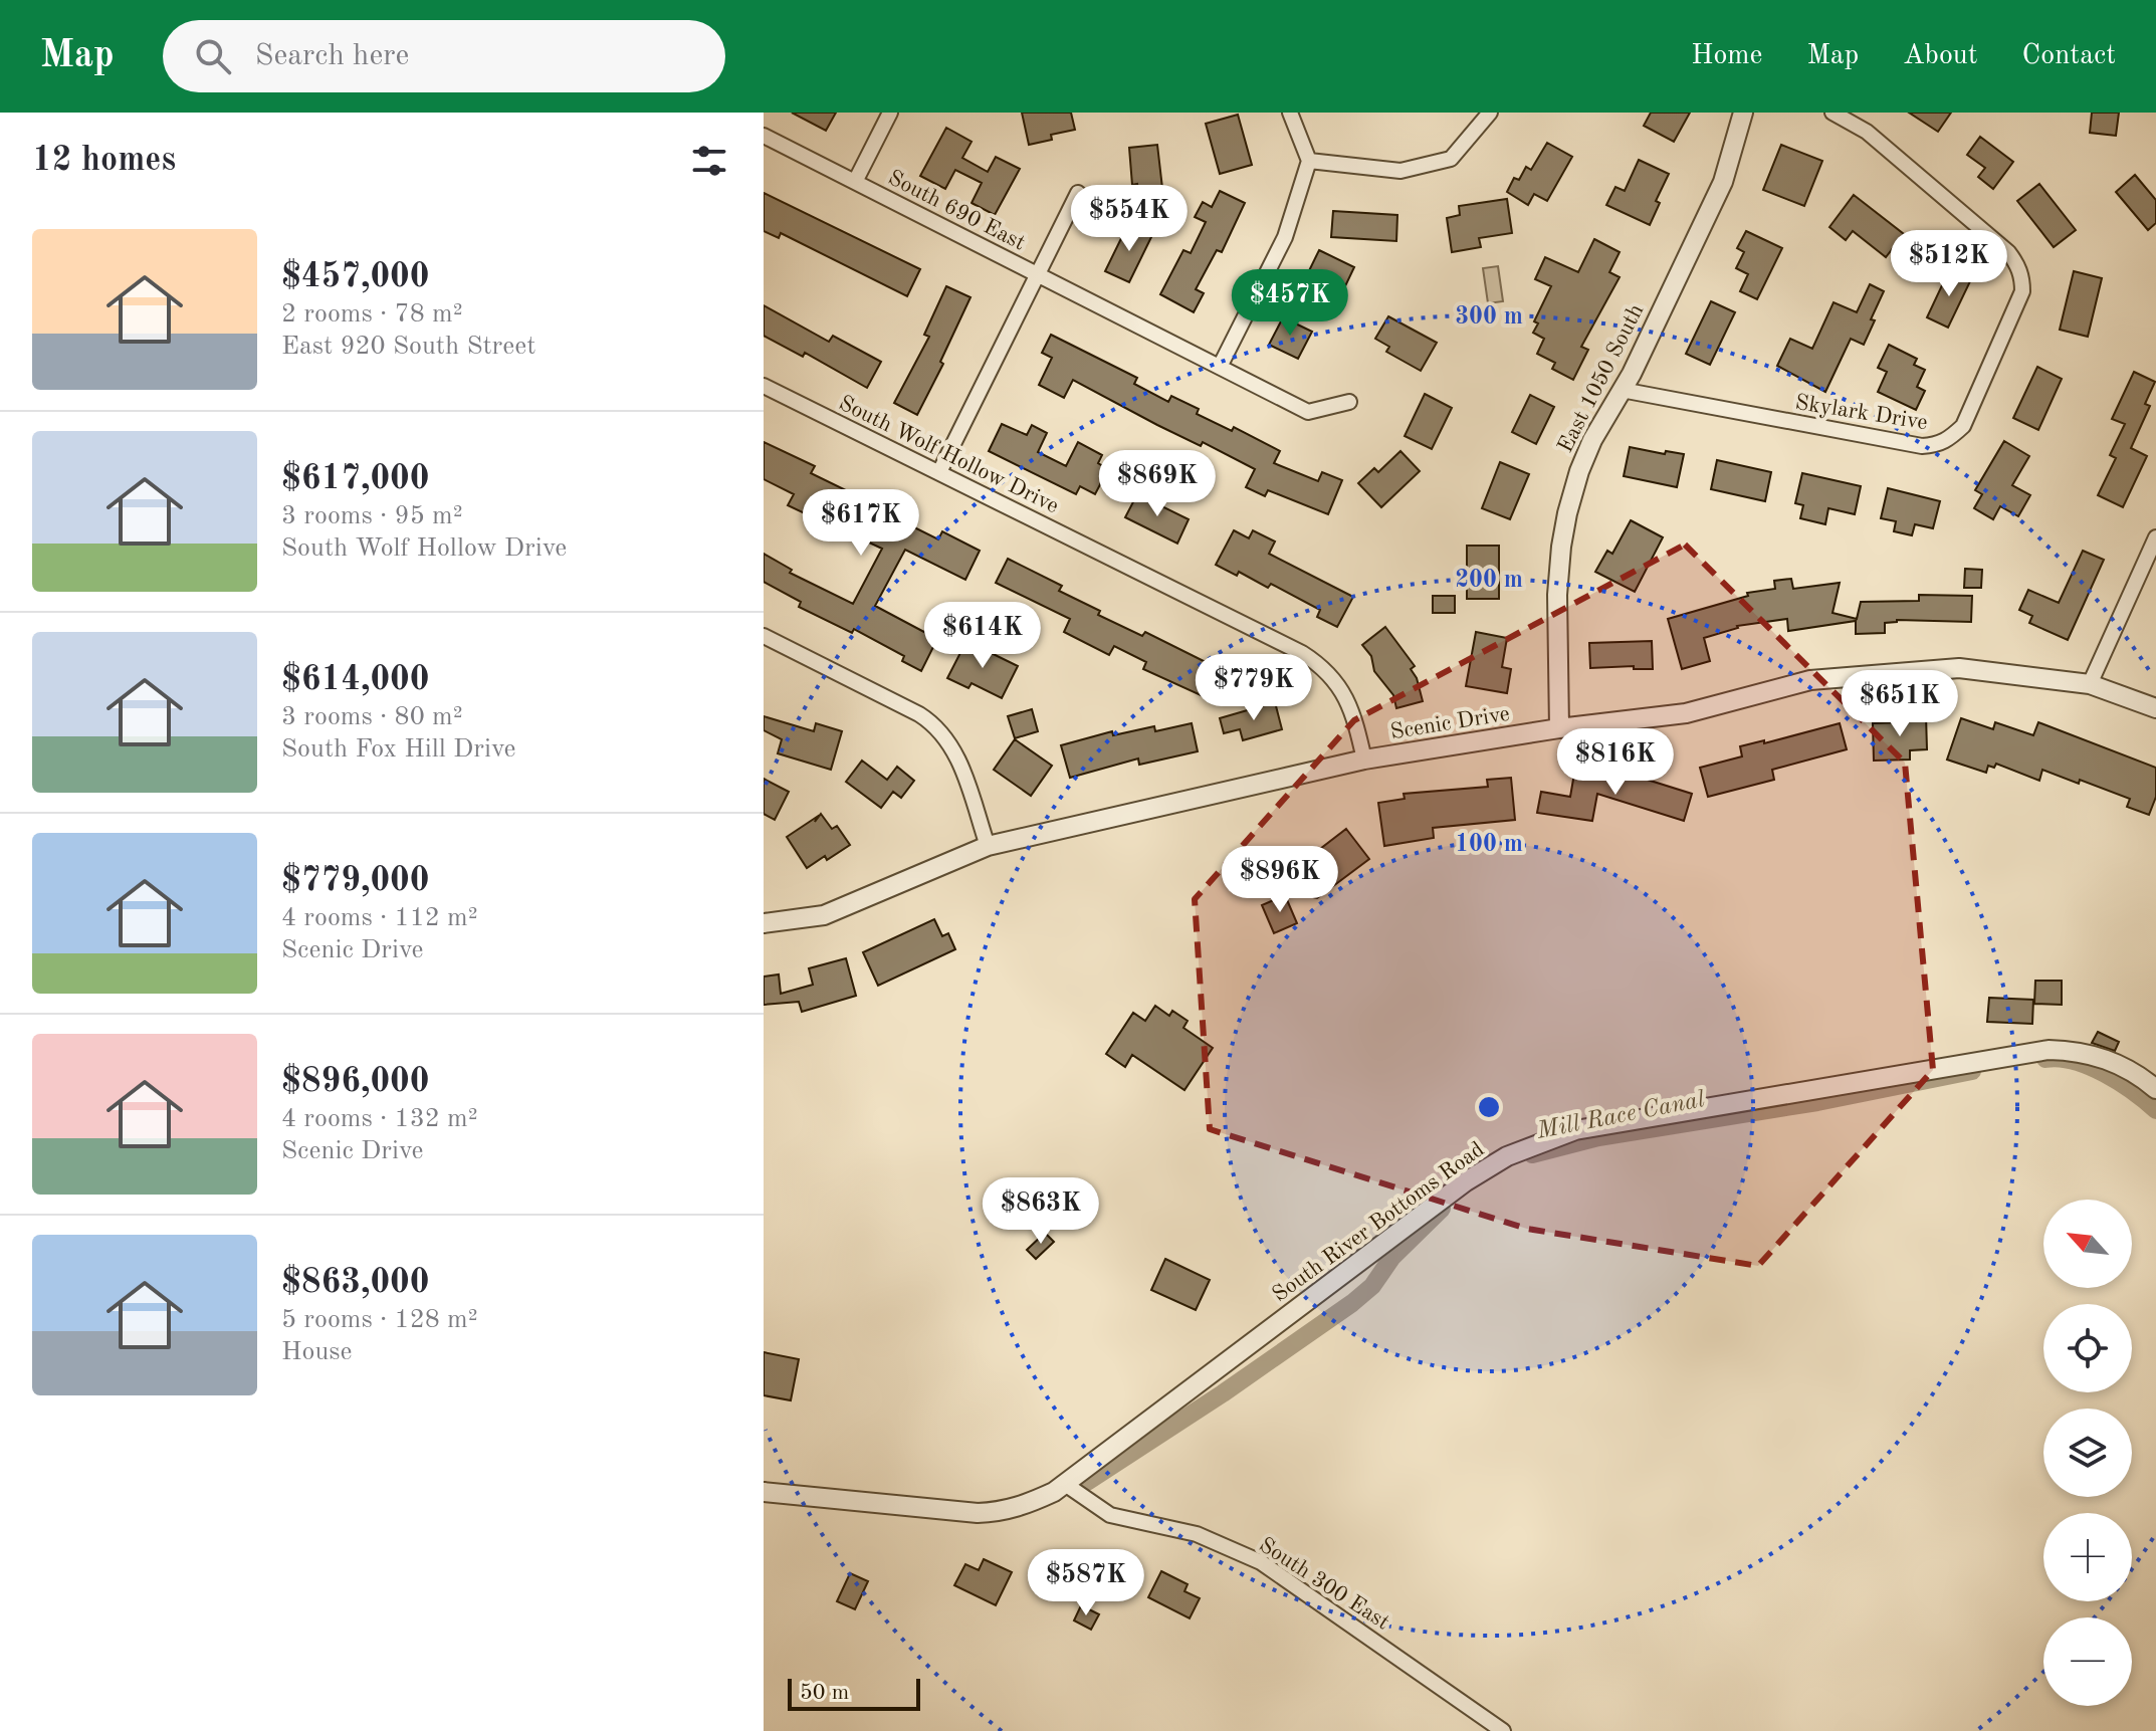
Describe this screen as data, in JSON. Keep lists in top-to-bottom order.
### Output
{
  "streets": {
    "street": [
      "South 690 East",
      "East 1050 South",
      "Skylark Drive",
      "South Wolf Hollow Drive",
      "Scenic Drive",
      "South River Bottoms Road",
      "South 300 East"
    ]
  },
  "crossings": [
    ["East 1050 South", "Skylark Drive"],
    ["East 1050 South", "Scenic Drive"],
    ["South Wolf Hollow Drive", "Scenic Drive"],
    ["South River Bottoms Road", "South 300 East"]
  ],
  "water": ["Mill Race Canal"],
  "scale_bar": "50 m",
  "north": "top left",
  "page": {
    "header": "Map",
    "search": "Search here",
    "nav": [
      "Home",
      "Map",
      "About",
      "Contact"
    ],
    "heading": "12 homes",
    "price": [
      "$554K",
      "$512K",
      "$457K",
      "$869K",
      "$617K",
      "$614K",
      "$779K",
      "$651K",
      "$816K",
      "$896K",
      "$863K",
      "$587K"
    ],
    "list": [
      {
        "name": "$457,000",
        "note": "2 rooms · 78 m² · East 920 South Street"
      },
      {
        "name": "$617,000",
        "note": "3 rooms · 95 m² · South Wolf Hollow Drive"
      },
      {
        "name": "$614,000",
        "note": "3 rooms · 80 m² · South Fox Hill Drive"
      },
      {
        "name": "$779,000",
        "note": "4 rooms · 112 m² · Scenic Drive"
      },
      {
        "name": "$896,000",
        "note": "4 rooms · 132 m² · Scenic Drive"
      },
      {
        "name": "$863,000",
        "note": "5 rooms · 128 m² · House"
      }
    ],
    "map_buttons": ["+", "−"],
    "scale": "50 m"
  },
  "rings": ["300 m", "200 m", "100 m"]
}
